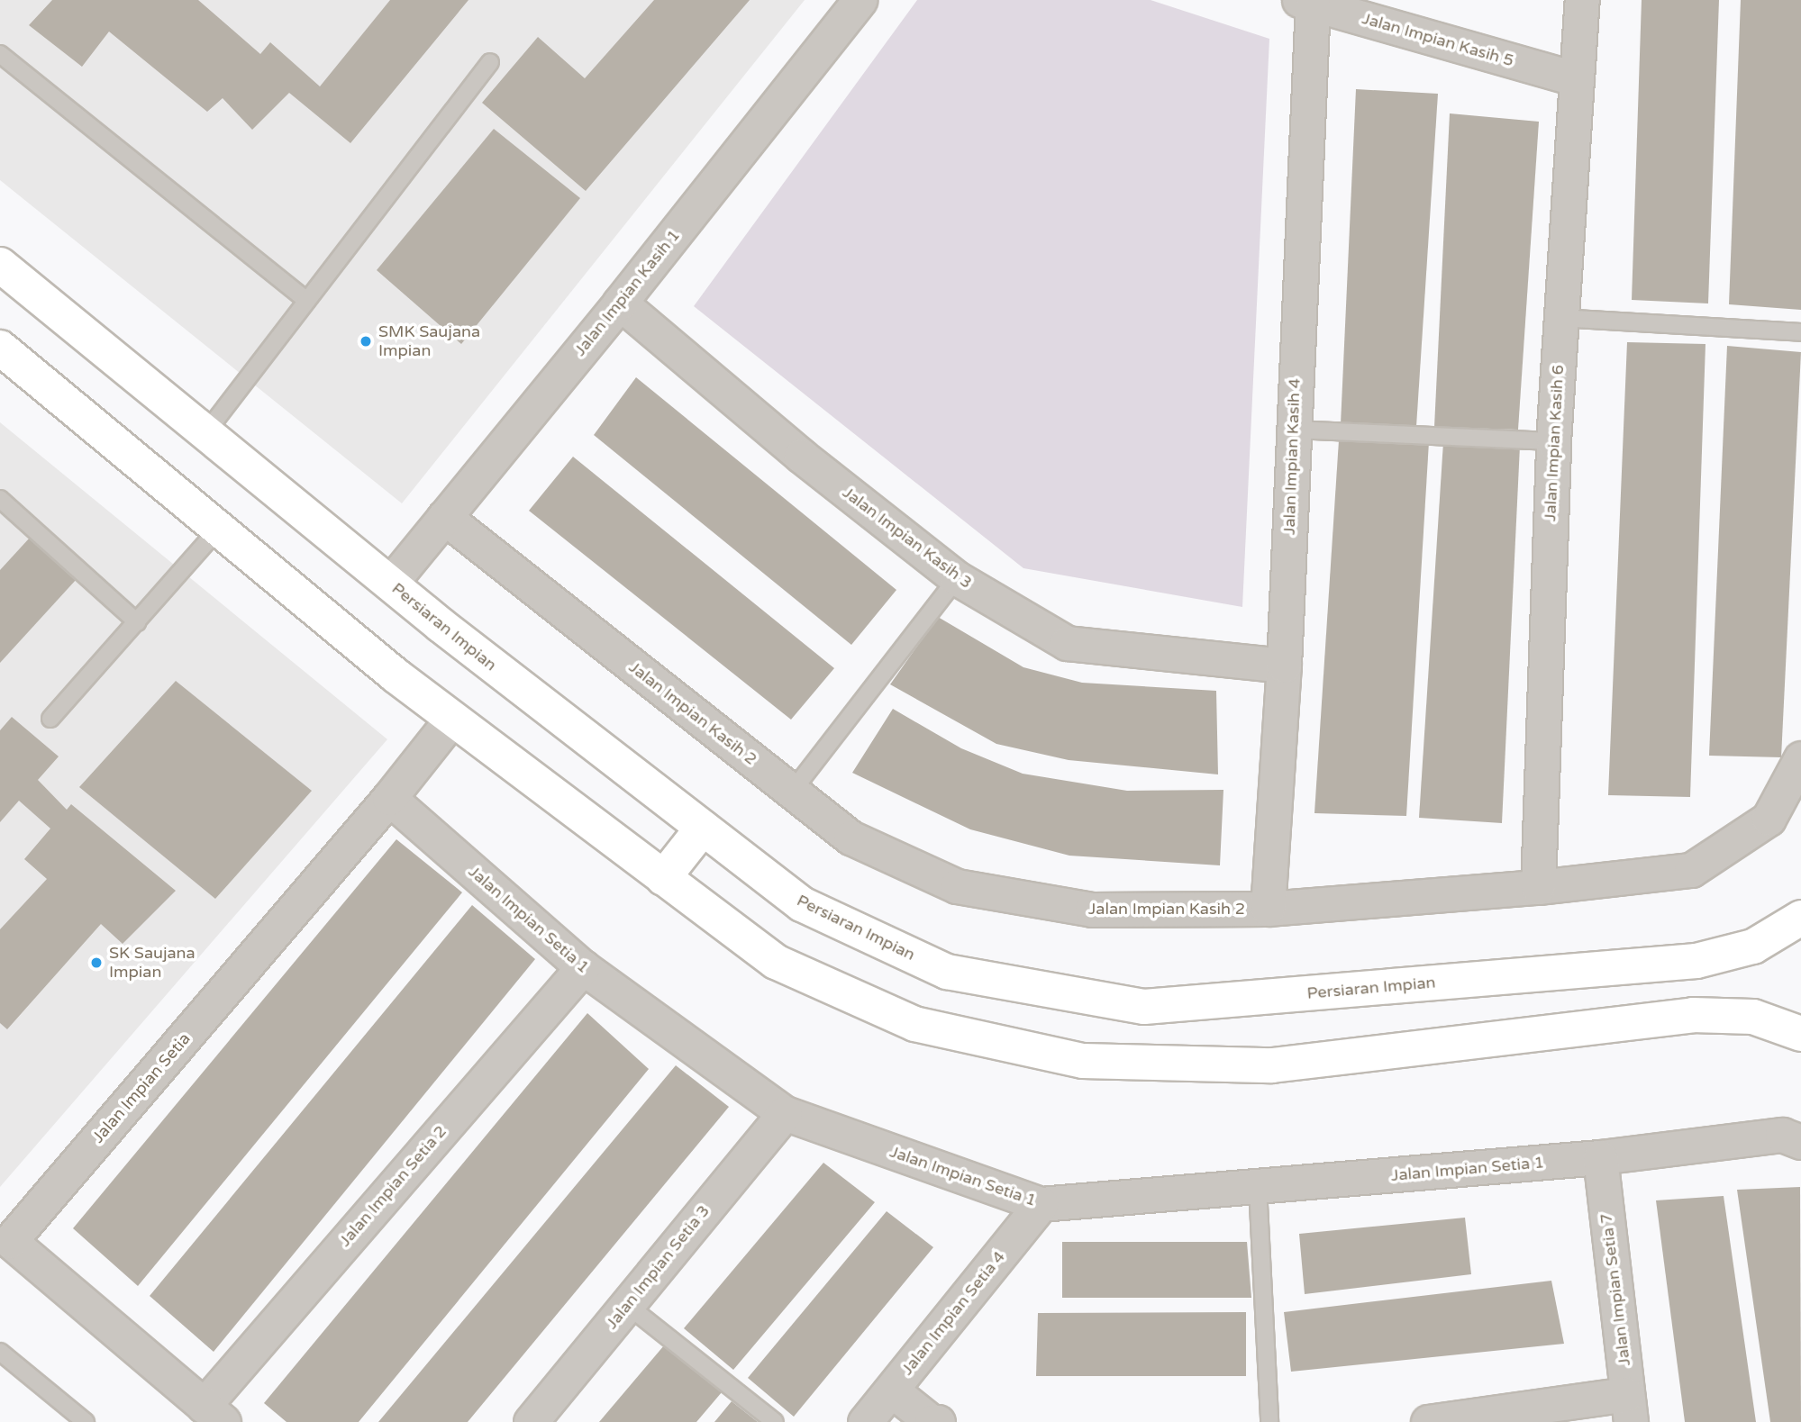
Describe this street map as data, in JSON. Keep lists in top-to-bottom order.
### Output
{
  "streets": {
    "street": [
      "Jalan Impian Kasih 5",
      "Jalan Impian Kasih 1",
      "Jalan Impian Kasih 6",
      "Jalan Impian Kasih 4",
      "Jalan Impian Kasih 3",
      "Persiaran Impian",
      "Jalan Impian Kasih 2",
      "Jalan Impian Setia 1",
      "Jalan Impian Setia",
      "Jalan Impian Setia 2",
      "Jalan Impian Setia 3",
      "Jalan Impian Setia 7",
      "Jalan Impian Setia 4"
    ]
  },
  "crossings": [
    ["Jalan Impian Kasih 5", "Jalan Impian Kasih 6"],
    ["Jalan Impian Kasih 5", "Jalan Impian Kasih 4"],
    ["Jalan Impian Kasih 1", "Jalan Impian Kasih 3"],
    ["Jalan Impian Kasih 1", "Persiaran Impian"],
    ["Jalan Impian Kasih 1", "Jalan Impian Kasih 2"],
    ["Jalan Impian Kasih 6", "Jalan Impian Kasih 2"],
    ["Jalan Impian Kasih 4", "Jalan Impian Kasih 3"],
    ["Jalan Impian Kasih 4", "Jalan Impian Kasih 2"],
    ["Jalan Impian Setia 1", "Jalan Impian Setia"],
    ["Jalan Impian Setia 1", "Jalan Impian Setia 2"],
    ["Jalan Impian Setia 1", "Jalan Impian Setia 3"],
    ["Jalan Impian Setia 1", "Jalan Impian Setia 7"],
    ["Jalan Impian Setia 1", "Jalan Impian Setia 4"],
    ["Jalan Impian Setia", "Jalan Impian Setia 2"]
  ],
  "places": ["SMK Saujana Impian", "SK Saujana Impian"]
}
